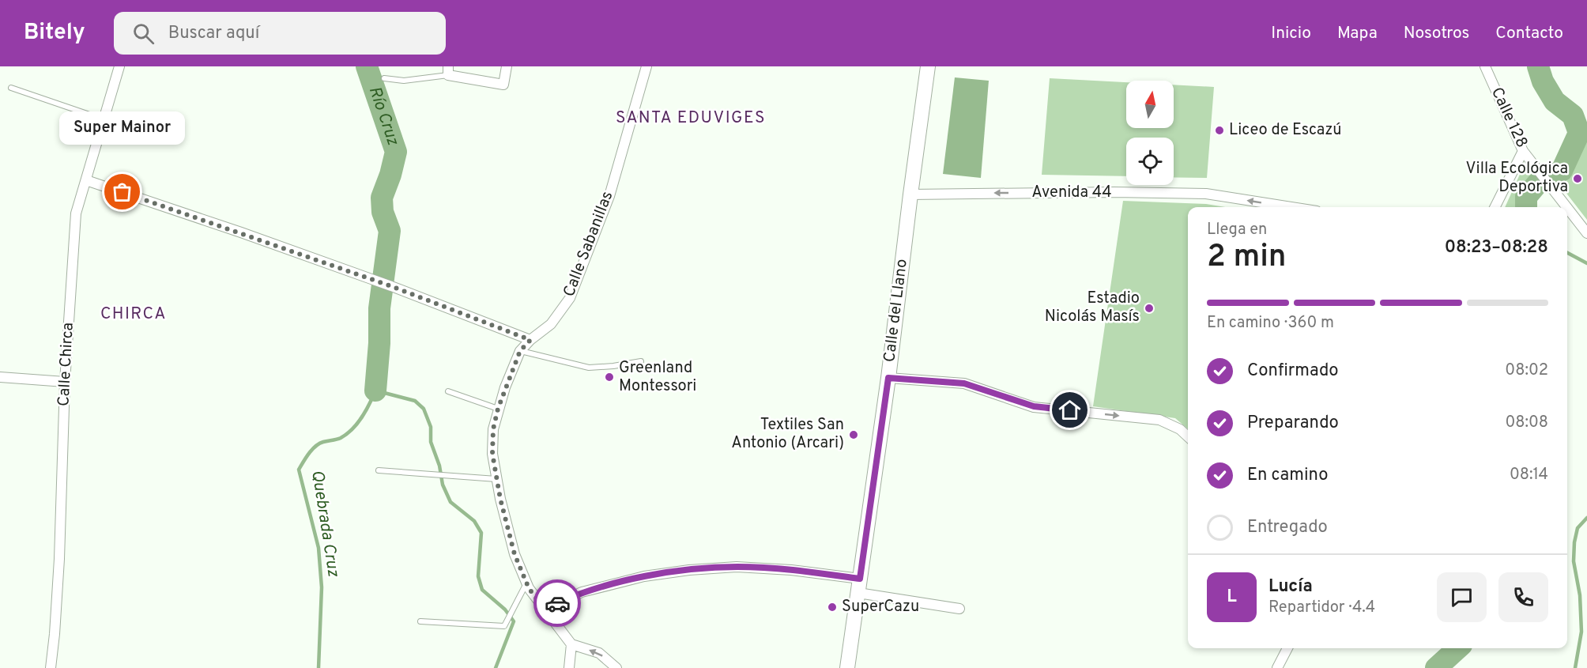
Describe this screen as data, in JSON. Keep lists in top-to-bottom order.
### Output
{
  "streets": {
    "main road": ["Calle del Llano"],
    "street": [
      "Calle 128",
      "Avenida 44",
      "Calle Sabanillas",
      "Calle Chirca"
    ]
  },
  "crossings": [
    ["Avenida 44", "Calle del Llano"]
  ],
  "one_way": ["Avenida 44"],
  "districts": ["SANTA EDUVIGES", "CHIRCA"],
  "water": ["Río Cruz", "Quebrada Cruz"],
  "places": [
    "Liceo de Escazú",
    "Villa Ecológica Deportiva",
    "Super Mainor",
    "Estadio Nicolás Masís",
    "Greenland Montessori",
    "Textiles San Antonio (Arcari)",
    "SuperCazu"
  ],
  "north": "top",
  "page": {
    "header": "Bitely",
    "search": "Buscar aquí",
    "nav": [
      "Inicio",
      "Mapa",
      "Nosotros",
      "Contacto"
    ],
    "bubble": "Super Mainor",
    "heading": ["2 min", "Llega en", "08:23–08:28"],
    "panel": ["Lucía", "Repartidor · 4.4"],
    "bar": "En camino · 360 m",
    "list": [
      ["Confirmado", "08:02"],
      ["Preparando", "08:08"],
      ["En camino", "08:14"],
      "Entregado"
    ],
    "round": "L"
  }
}
